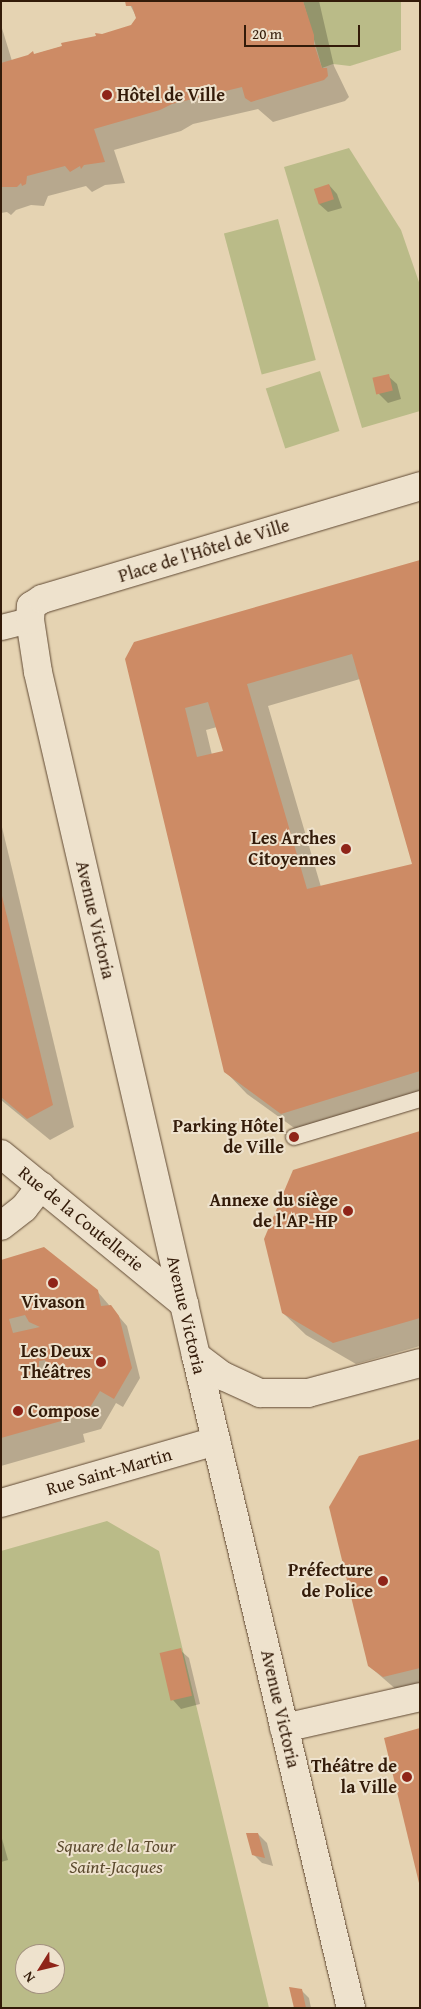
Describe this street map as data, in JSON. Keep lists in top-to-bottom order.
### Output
{
  "streets": {
    "street": [
      "Place de l'Hôtel de Ville",
      "Avenue Victoria",
      "Rue de la Coutellerie",
      "Rue Saint-Martin"
    ]
  },
  "crossings": [
    ["Place de l'Hôtel de Ville", "Avenue Victoria"],
    ["Avenue Victoria", "Rue de la Coutellerie"],
    ["Avenue Victoria", "Rue Saint-Martin"]
  ],
  "parks": ["Square de la Tour Saint-Jacques"],
  "places": [
    "Hôtel de Ville",
    "Les Arches Citoyennes",
    "Parking Hôtel de Ville",
    "Annexe du siège de l'AP-HP",
    "Vivason",
    "Les Deux Théâtres",
    "Compose",
    "Préfecture de Police",
    "Théâtre de la Ville"
  ],
  "scale_bar": "20 m",
  "north": "bottom left"
}
